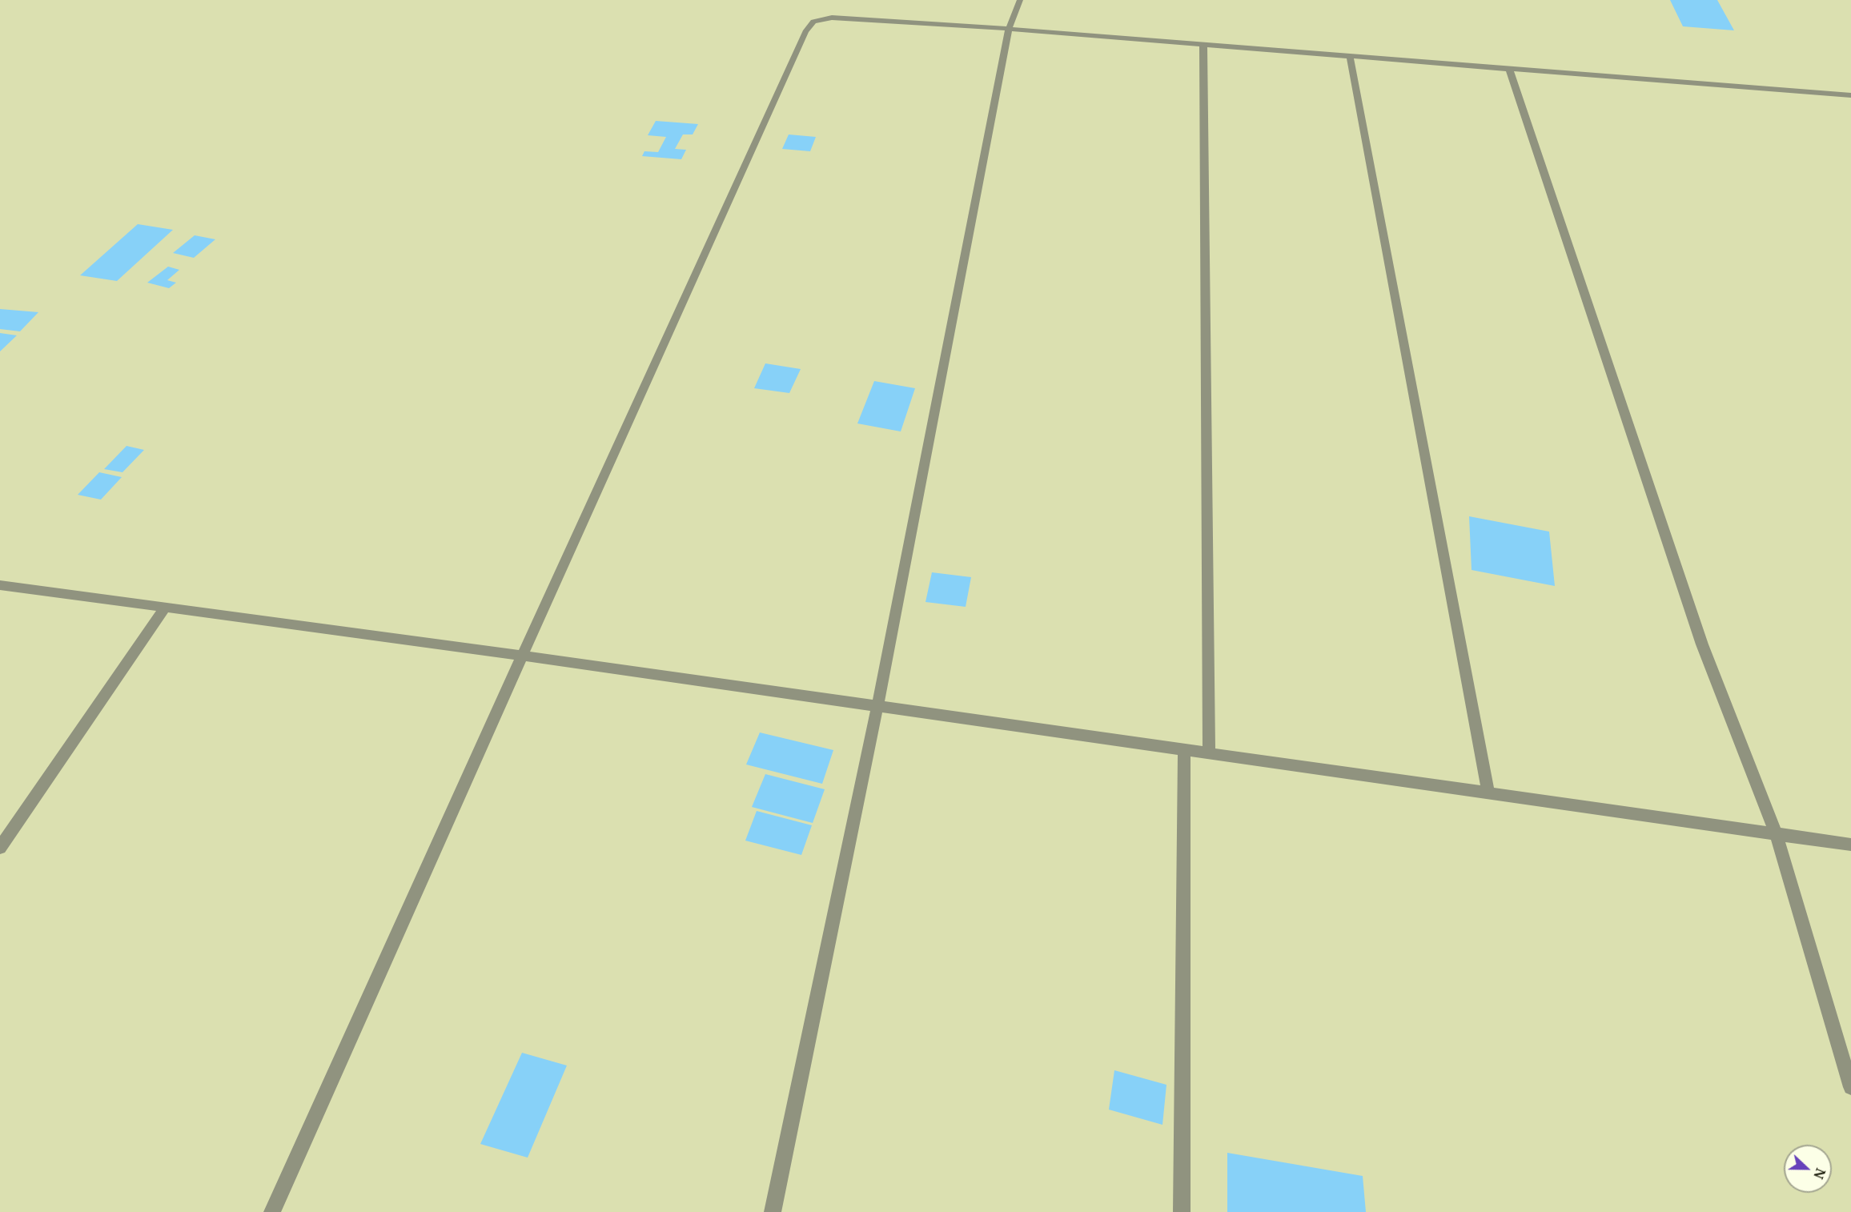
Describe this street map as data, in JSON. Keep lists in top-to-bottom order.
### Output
{
  "north": "right"
}
